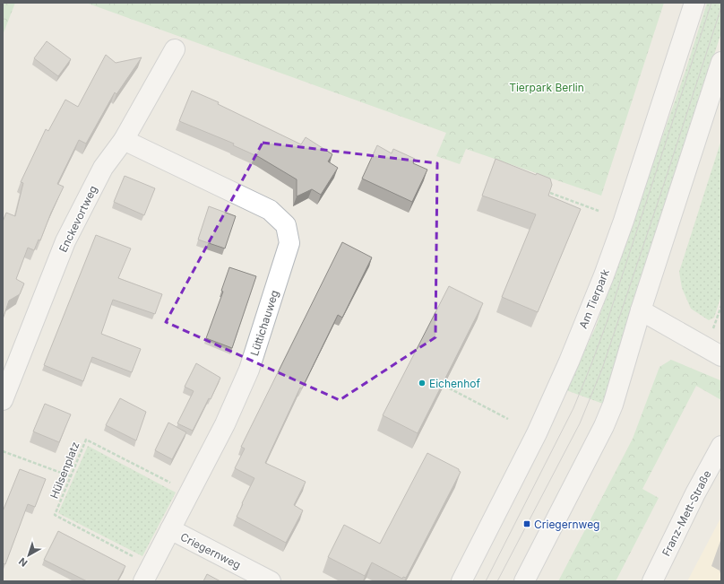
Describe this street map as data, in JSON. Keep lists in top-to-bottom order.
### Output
{
  "streets": {
    "street": [
      "Enckevortweg",
      "Am Tierpark",
      "Lüttichauweg",
      "Franz-Mett-Straße",
      "Criegernweg"
    ],
    "path": ["Hülsenplatz"]
  },
  "crossings": [
    ["Enckevortweg", "Lüttichauweg"],
    ["Lüttichauweg", "Hülsenplatz"],
    ["Lüttichauweg", "Criegernweg"]
  ],
  "parks": ["Tierpark Berlin"],
  "places": {
    "other": ["Eichenhof"],
    "transit": ["Criegernweg"]
  },
  "north": "bottom left"
}
